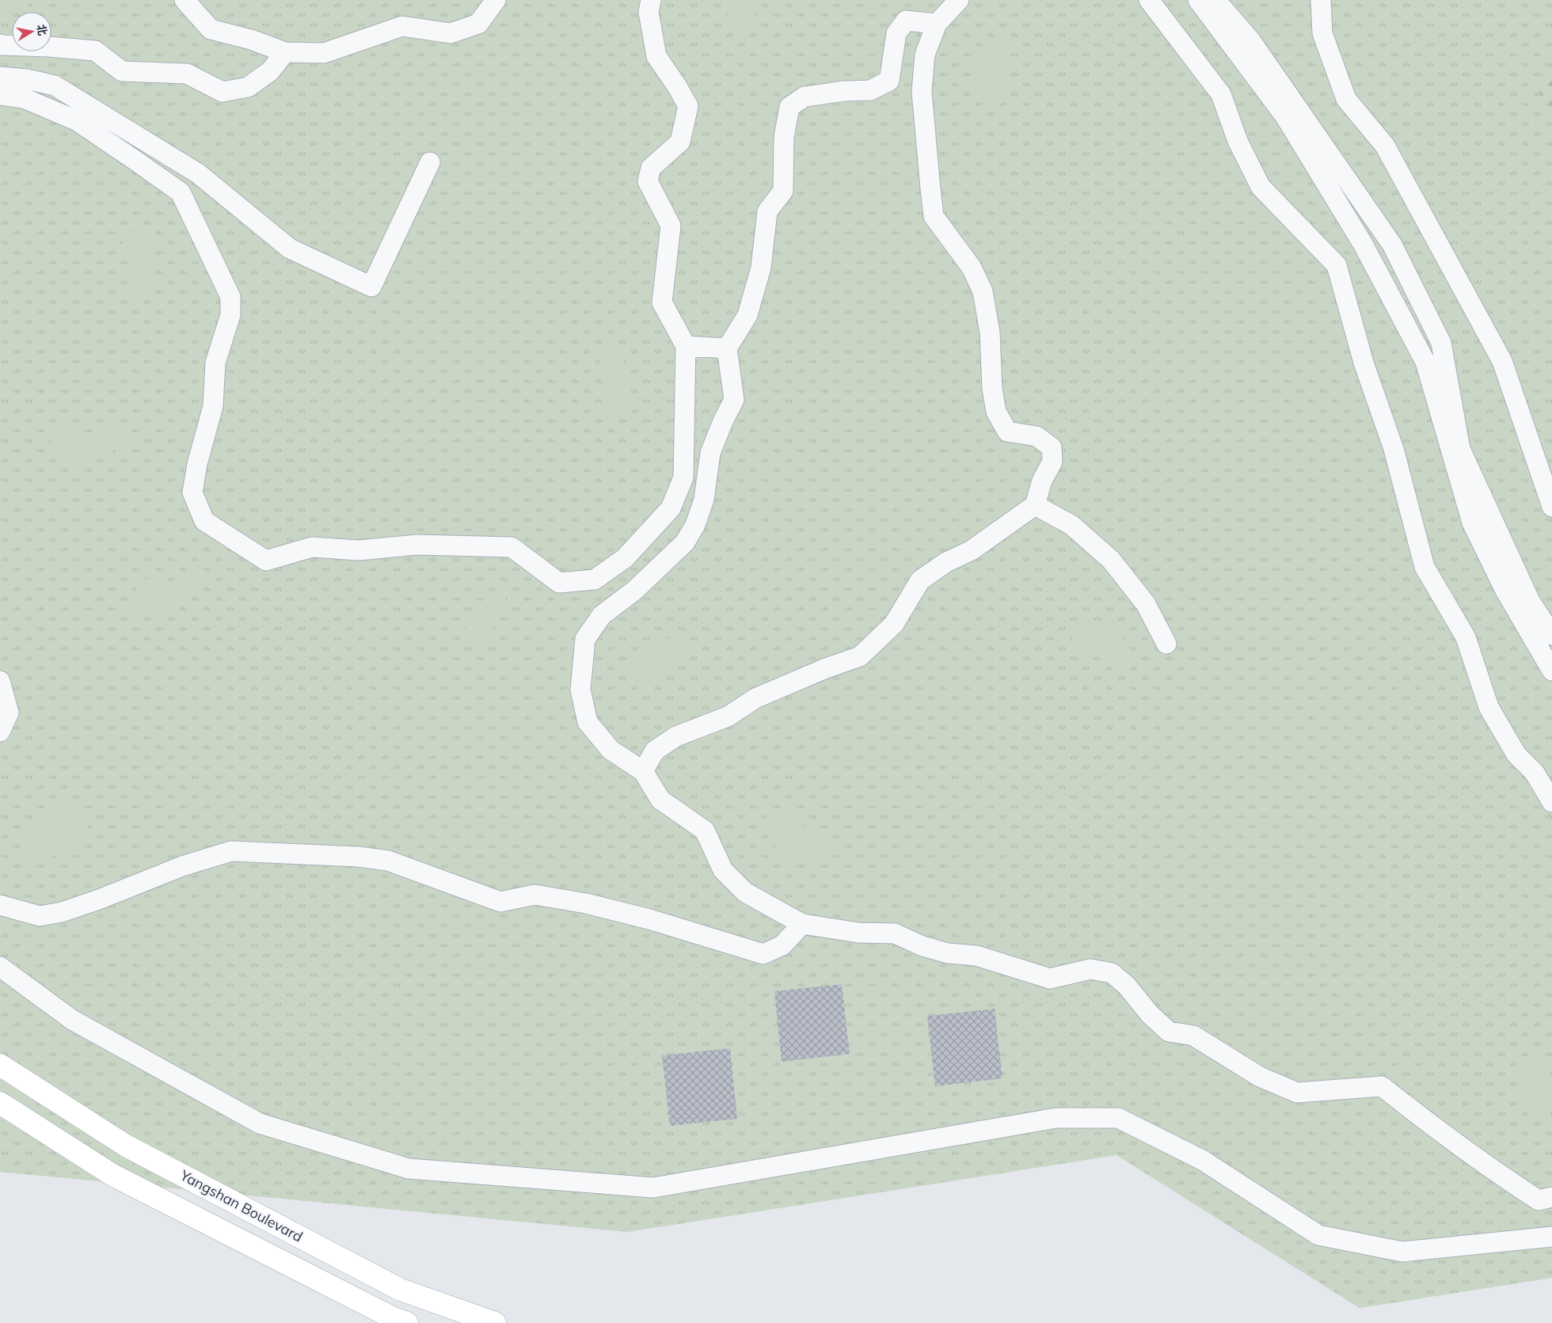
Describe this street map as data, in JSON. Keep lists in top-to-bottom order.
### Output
{
  "streets": {
    "main road": ["Yangshan Boulevard"]
  },
  "north": "right"
}
